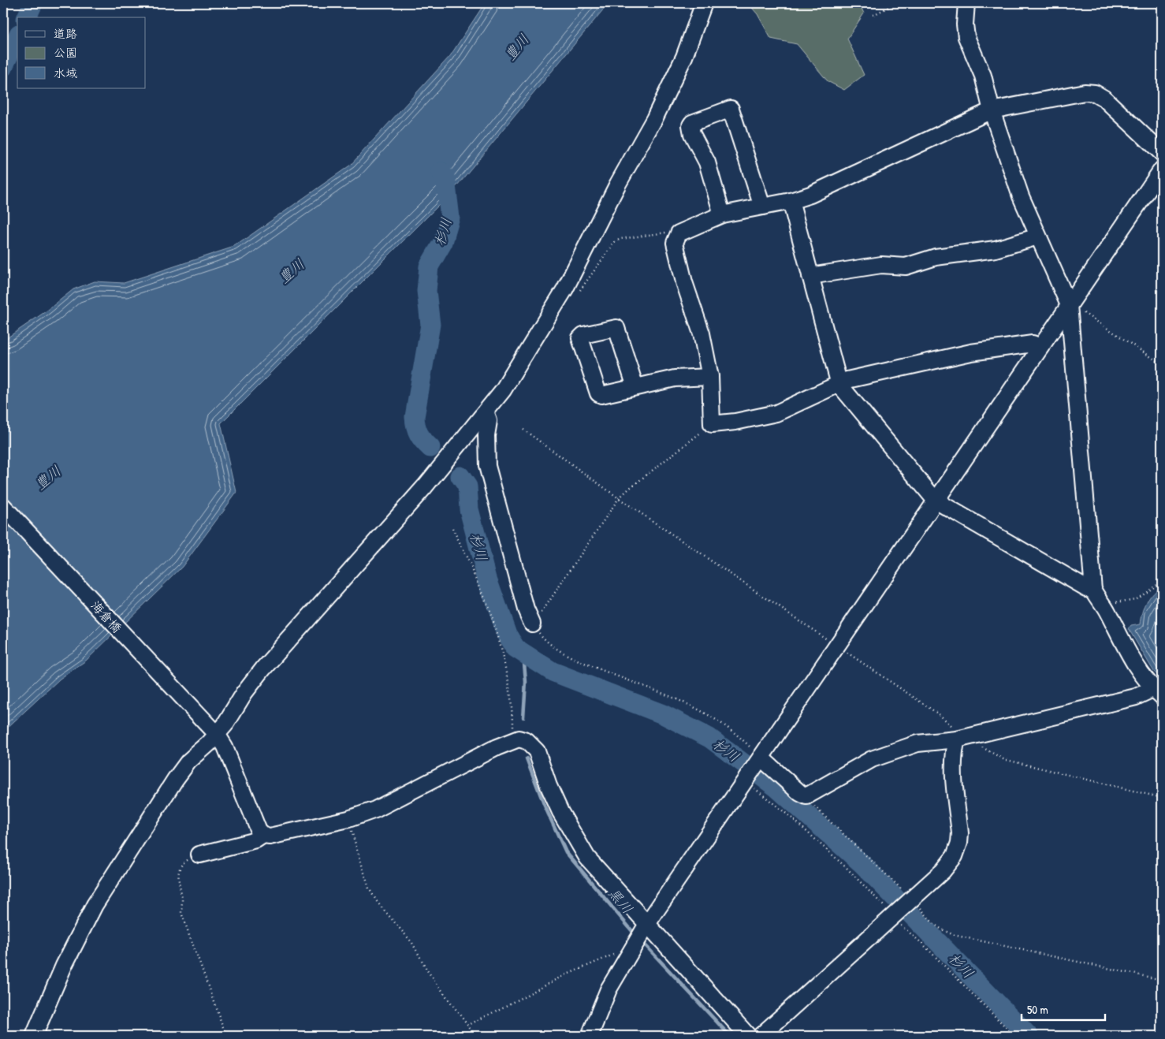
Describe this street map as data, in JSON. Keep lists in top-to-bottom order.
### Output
{
  "streets": {
    "street": ["海倉橋"]
  },
  "water": ["豊川", "杉川", "黒川"],
  "legend": ["道路", "公園", "水域"],
  "scale_bar": "50 m"
}
